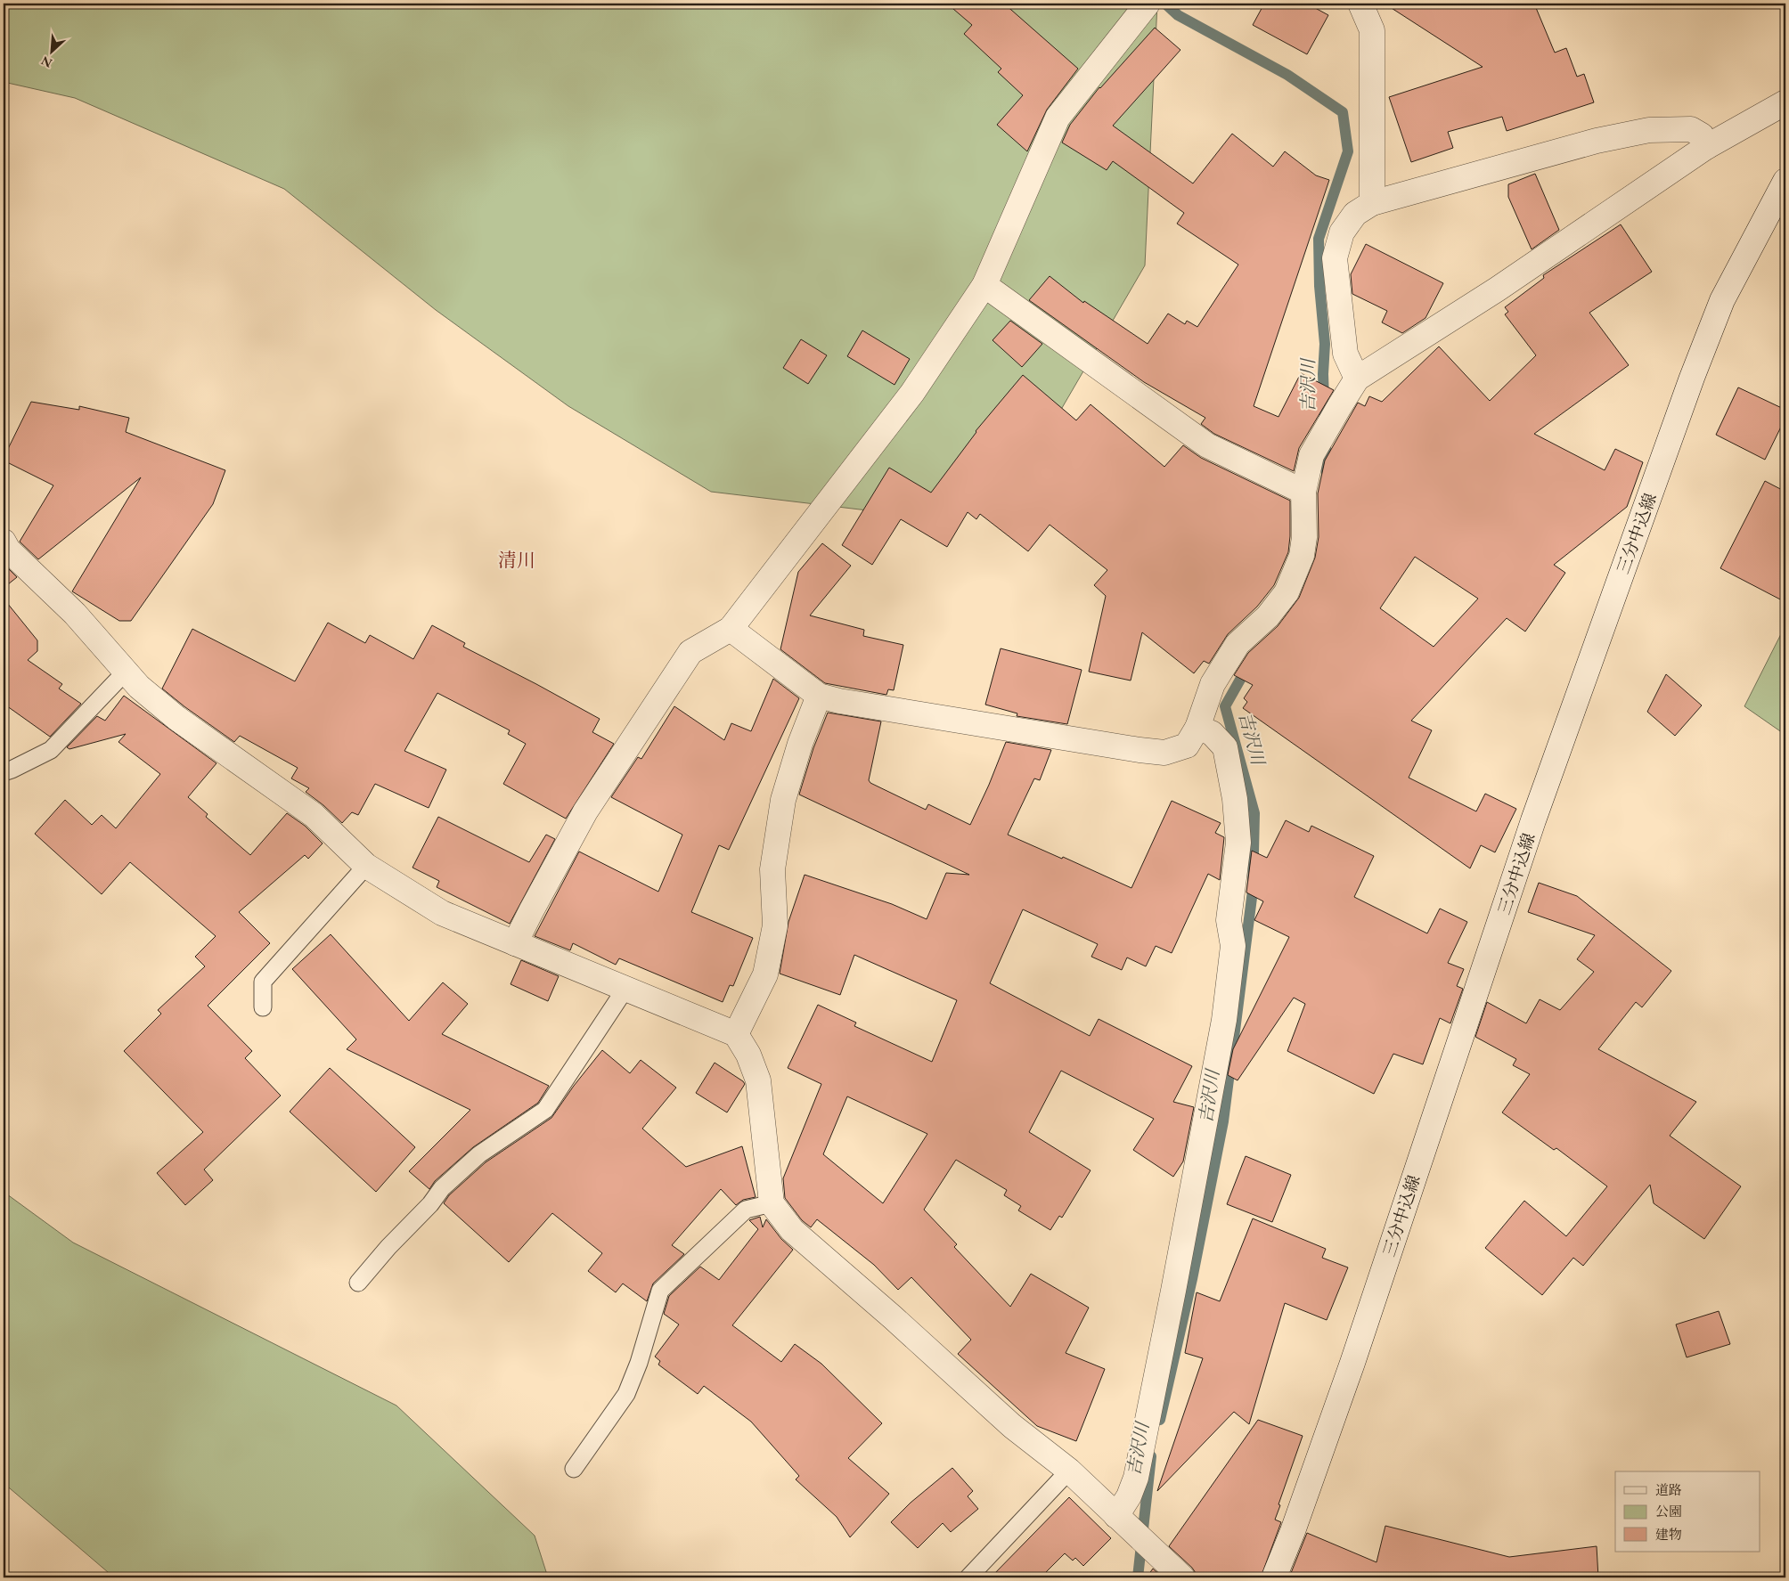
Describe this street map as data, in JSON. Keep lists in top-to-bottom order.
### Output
{
  "streets": {
    "street": ["三分中込線"]
  },
  "districts": ["清川"],
  "water": ["吉沢川"],
  "legend": ["道路", "公園", "建物"],
  "north": "bottom left"
}
